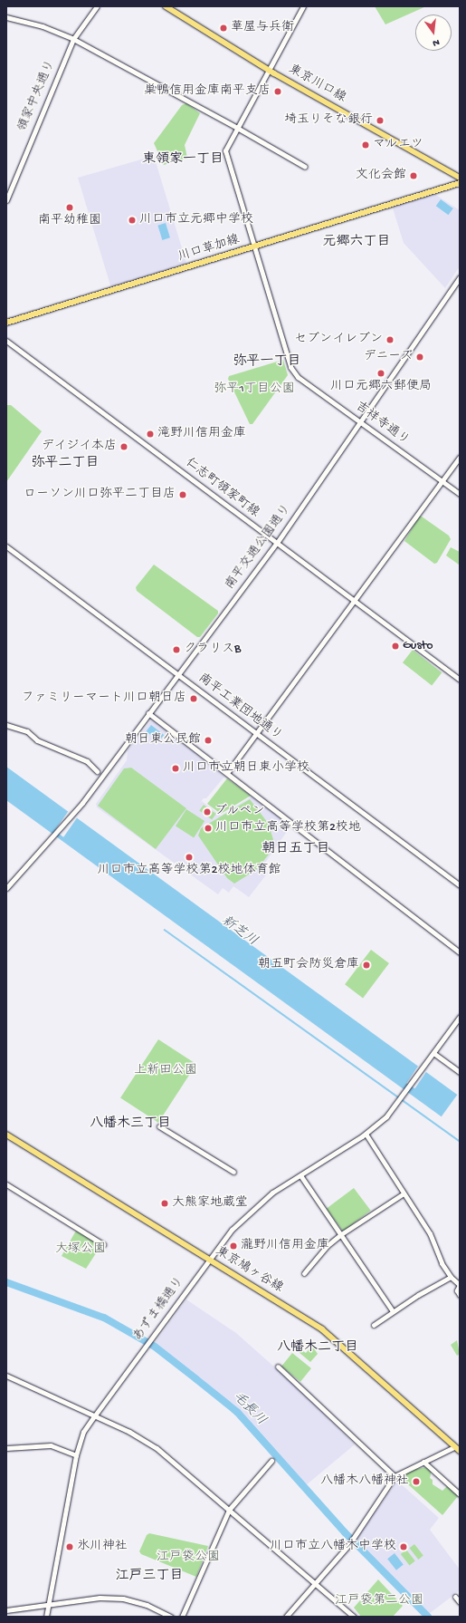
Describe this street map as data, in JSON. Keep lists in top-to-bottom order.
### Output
{
  "streets": {
    "main road": ["東京川口線", "川口草加線", "東京鳩ヶ谷線"],
    "street": [
      "領家中央通り",
      "吉祥寺通り",
      "仁志町領家町線",
      "南平交通公園通り",
      "南平工業団地通り",
      "あずま橋通り"
    ]
  },
  "crossings": [
    ["東京川口線", "吉祥寺通り"],
    ["川口草加線", "吉祥寺通り"],
    ["吉祥寺通り", "南平交通公園通り"],
    ["仁志町領家町線", "南平交通公園通り"],
    ["南平交通公園通り", "南平工業団地通り"],
    ["東京鳩ヶ谷線", "あずま橋通り"]
  ],
  "districts": [
    "東領家一丁目",
    "元郷六丁目",
    "弥平一丁目",
    "弥平二丁目",
    "朝日五丁目",
    "八幡木三丁目",
    "八幡木二丁目",
    "江戸三丁目"
  ],
  "water": ["新芝川", "毛長川"],
  "parks": [
    "弥平1丁目公園",
    "上新田公園",
    "大塚公園",
    "江戸袋公園",
    "江戸袋第二公園"
  ],
  "places": [
    "華屋与兵衛",
    "巣鴨信用金庫南平支店",
    "埼玉りそな銀行",
    "マルエツ",
    "文化会館",
    "南平幼稚園",
    "川口市立元郷中学校",
    "セブンイレブン",
    "デニーズ",
    "川口元郷六郵便局",
    "滝野川信用金庫",
    "デイジイ本店",
    "ローソン川口弥平二丁目店",
    "Gusto",
    "クラリスB",
    "ファミリーマート川口朝日店",
    "朝日東公民館",
    "川口市立朝日東小学校",
    "ブルペン",
    "川口市立高等学校第2校地",
    "川口市立高等学校第2校地体育館",
    "朝五町会防災倉庫",
    "大熊家地蔵堂",
    "瀧野川信用金庫",
    "八幡木八幡神社",
    "氷川神社",
    "川口市立八幡木中学校"
  ],
  "north": "bottom"
}
